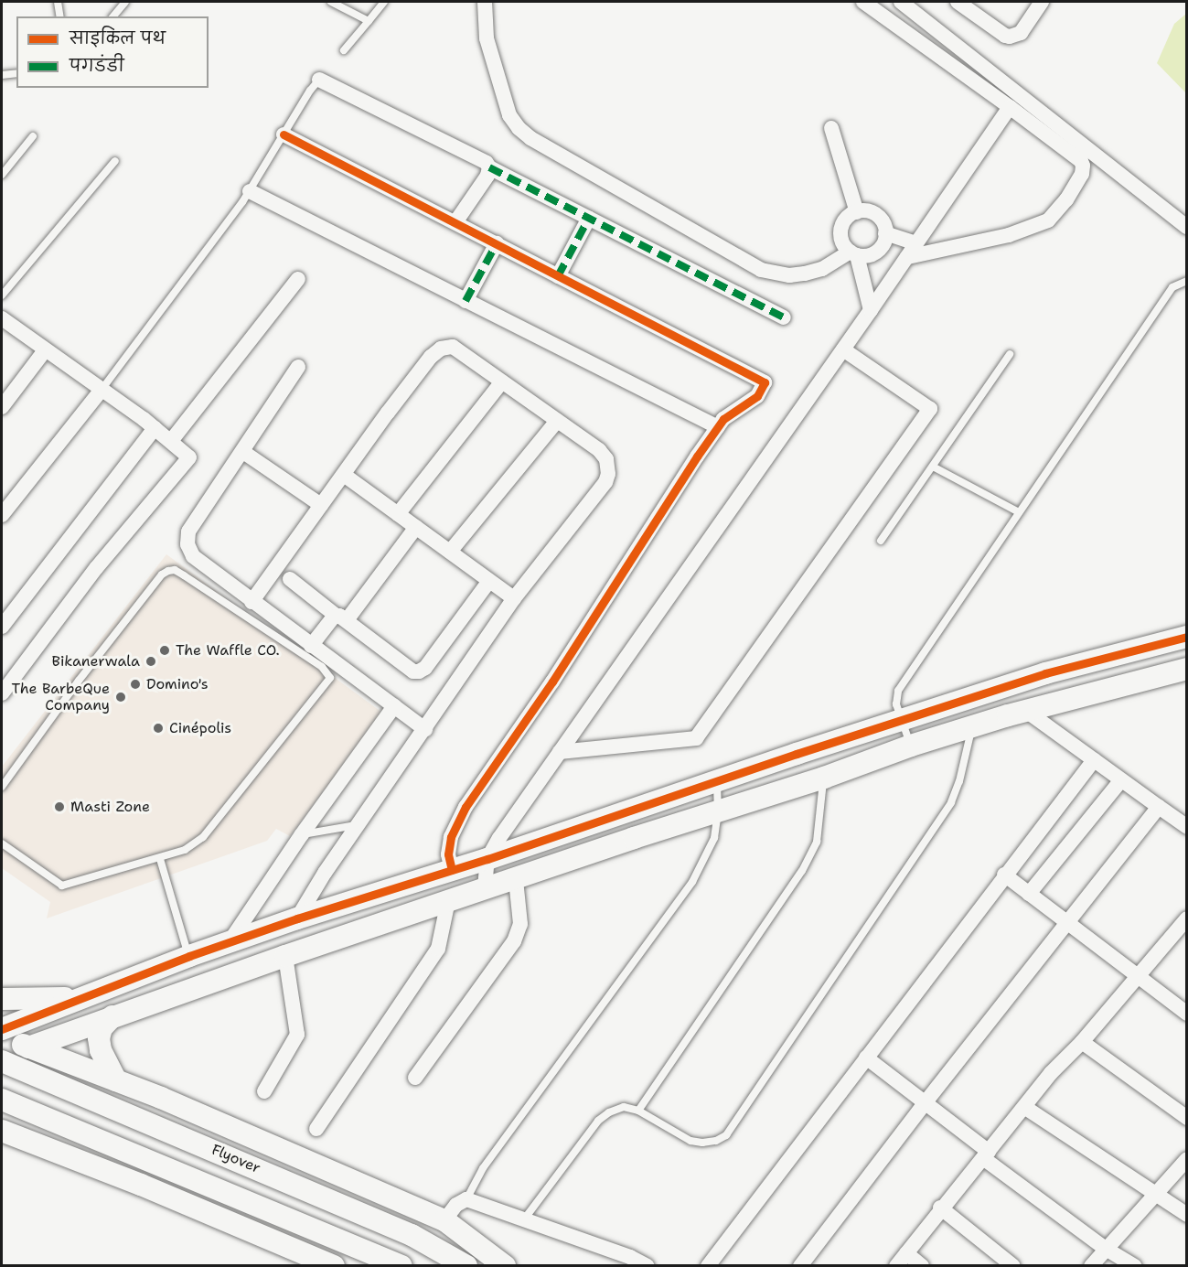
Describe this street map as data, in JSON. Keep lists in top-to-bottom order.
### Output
{
  "streets": {
    "street": ["Flyover"]
  },
  "places": [
    "The Waffle CO.",
    "Bikanerwala",
    "Domino's",
    "The BarbeQue Company",
    "Cinépolis",
    "Masti Zone"
  ],
  "legend": ["साइकिल पथ", "पगडंडी"]
}
